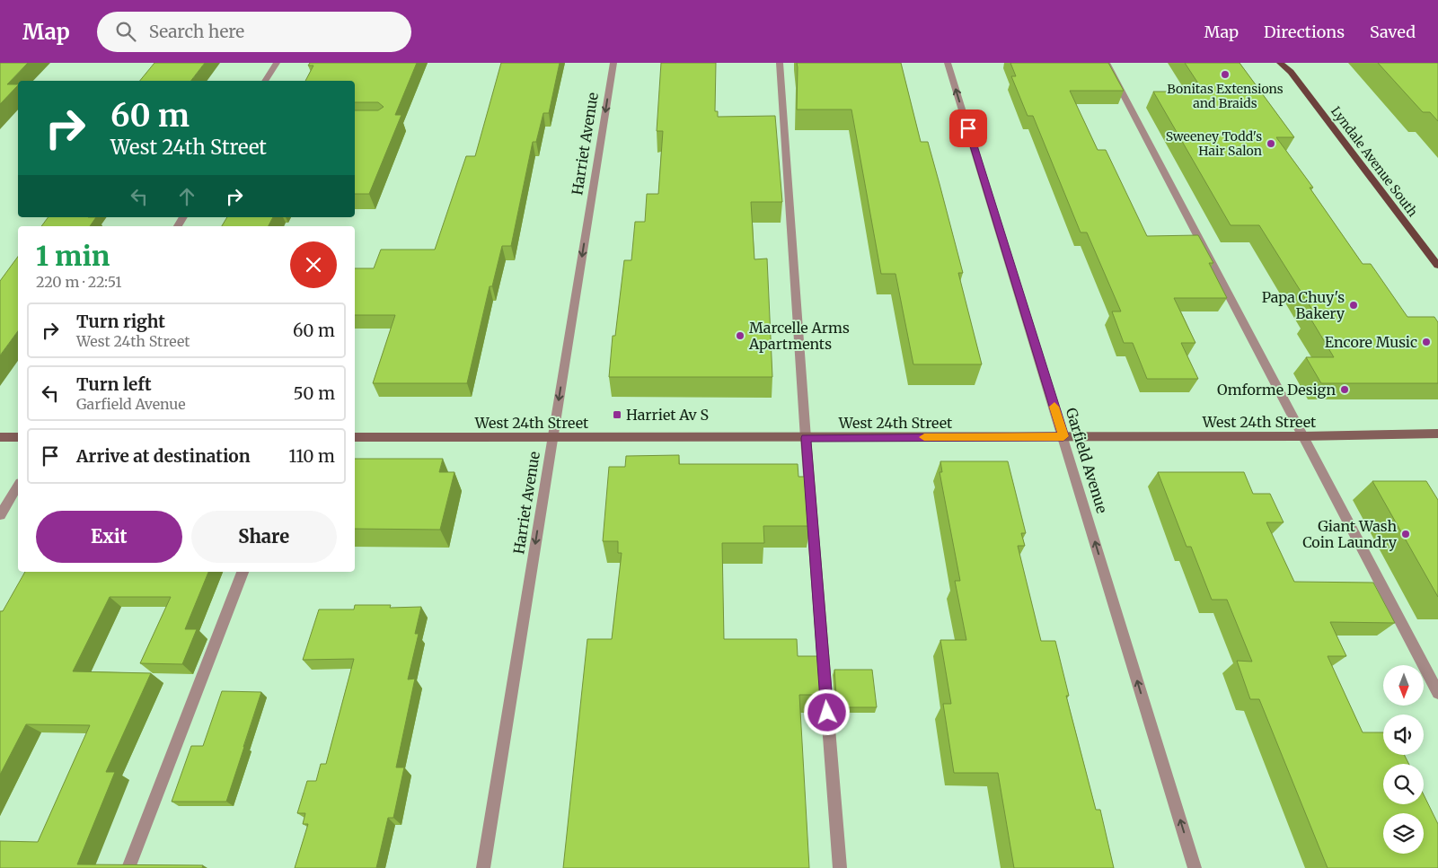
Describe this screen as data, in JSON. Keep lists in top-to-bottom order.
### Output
{
  "streets": {
    "main road": ["Lyndale Avenue South"],
    "street": ["Harriet Avenue", "West 24th Street", "Garfield Avenue"]
  },
  "crossings": [
    ["Harriet Avenue", "West 24th Street"],
    ["West 24th Street", "Garfield Avenue"]
  ],
  "one_way": ["Harriet Avenue", "Garfield Avenue"],
  "places": {
    "other": [
      "Bonitas Extensions and Braids",
      "Sweeney Todd's Hair Salon",
      "Papa Chuy's Bakery",
      "Marcelle Arms Apartments",
      "Encore Music",
      "Omforme Design",
      "Giant Wash Coin Laundry"
    ],
    "transit": ["Harriet Av S"]
  },
  "north": "bottom",
  "page": {
    "header": "Map",
    "search": "Search here",
    "nav": ["Map", "Directions", "Saved"],
    "turn": ["60 m", "West 24th Street"],
    "heading": ["1 min", "220 m · 22:51"],
    "list": [
      {
        "name": "Turn right",
        "note": "West 24th Street",
        "value": "60 m"
      },
      {
        "name": "Turn left",
        "note": "Garfield Avenue",
        "value": "50 m"
      },
      {
        "name": "Arrive at destination",
        "value": "110 m"
      }
    ],
    "buttons": ["Exit", "Share"]
  }
}
